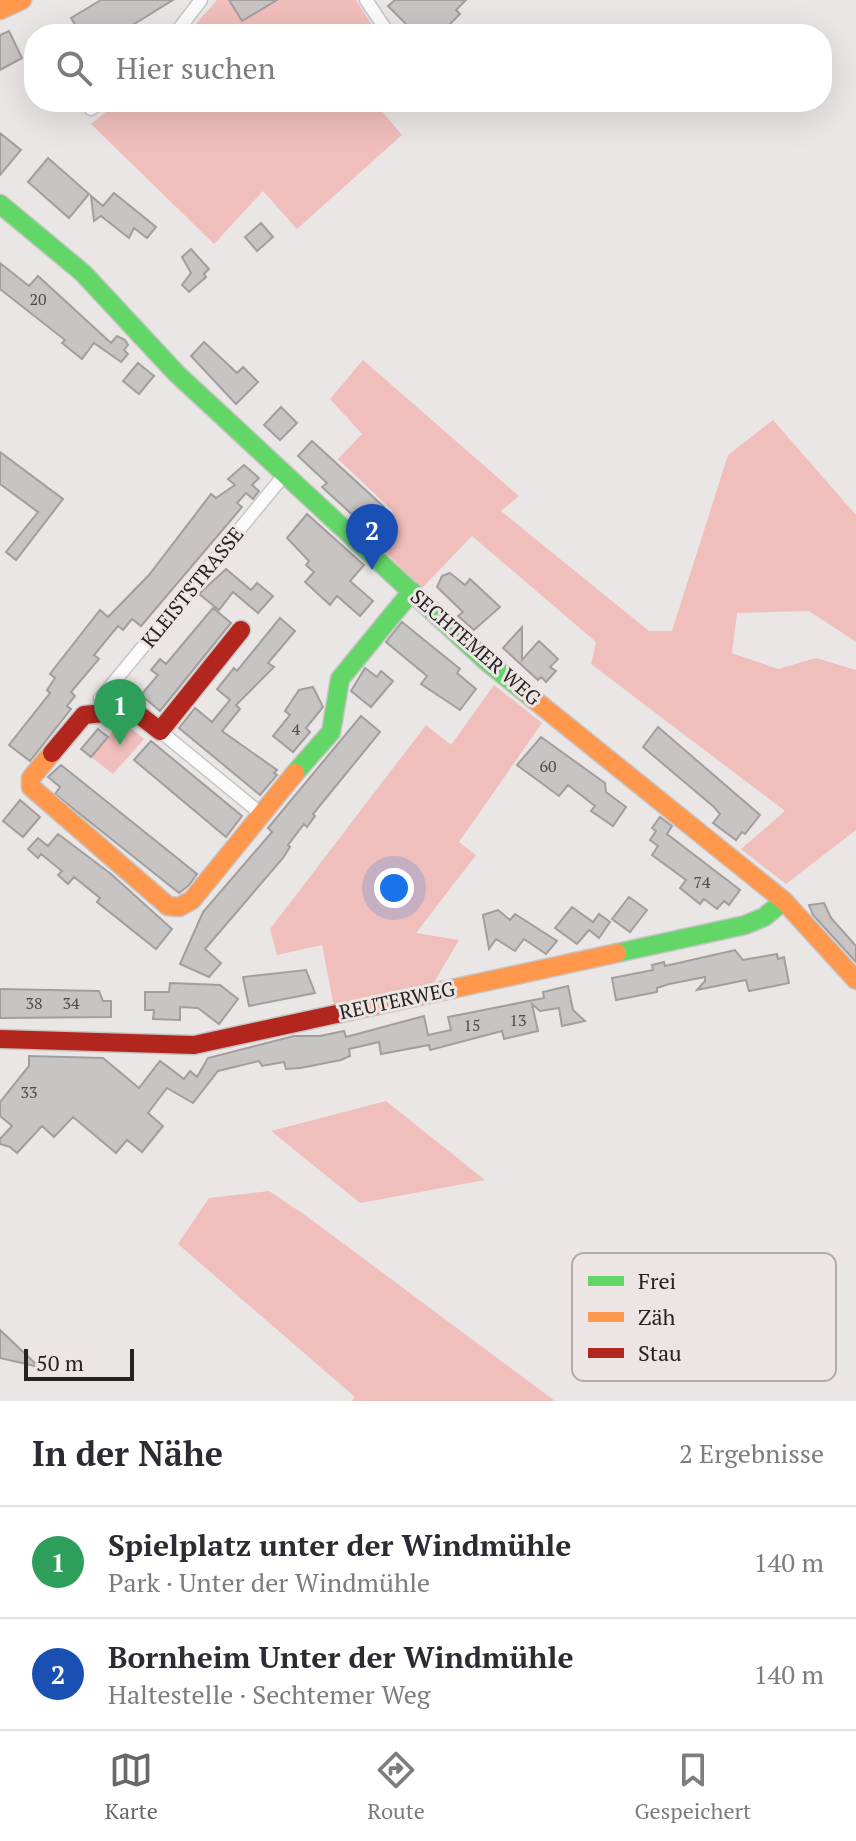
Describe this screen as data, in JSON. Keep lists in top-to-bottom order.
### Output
{
  "streets": {
    "street": ["KLEISTSTRASSE", "SECHTEMER WEG", "REUTERWEG"]
  },
  "crossings": [
    ["KLEISTSTRASSE", "SECHTEMER WEG"],
    ["SECHTEMER WEG", "REUTERWEG"]
  ],
  "house_numbers": [
    "20",
    "4",
    "60",
    "74",
    "38",
    "34",
    "13",
    "15",
    "33"
  ],
  "legend": ["Frei", "Zäh", "Stau"],
  "scale_bar": "50 m",
  "page": {
    "search": "Hier suchen",
    "pins": ["2", "1"],
    "scale": "50 m",
    "heading": ["In der Nähe", "2 Ergebnisse"],
    "list": [
      {
        "mark": "1",
        "name": "Spielplatz unter der Windmühle",
        "note": "Park · Unter der Windmühle",
        "value": "140 m"
      },
      {
        "mark": "2",
        "name": "Bornheim Unter der Windmühle",
        "note": "Haltestelle · Sechtemer Weg",
        "value": "140 m"
      }
    ],
    "nav": ["Karte", "Route", "Gespeichert"]
  }
}
